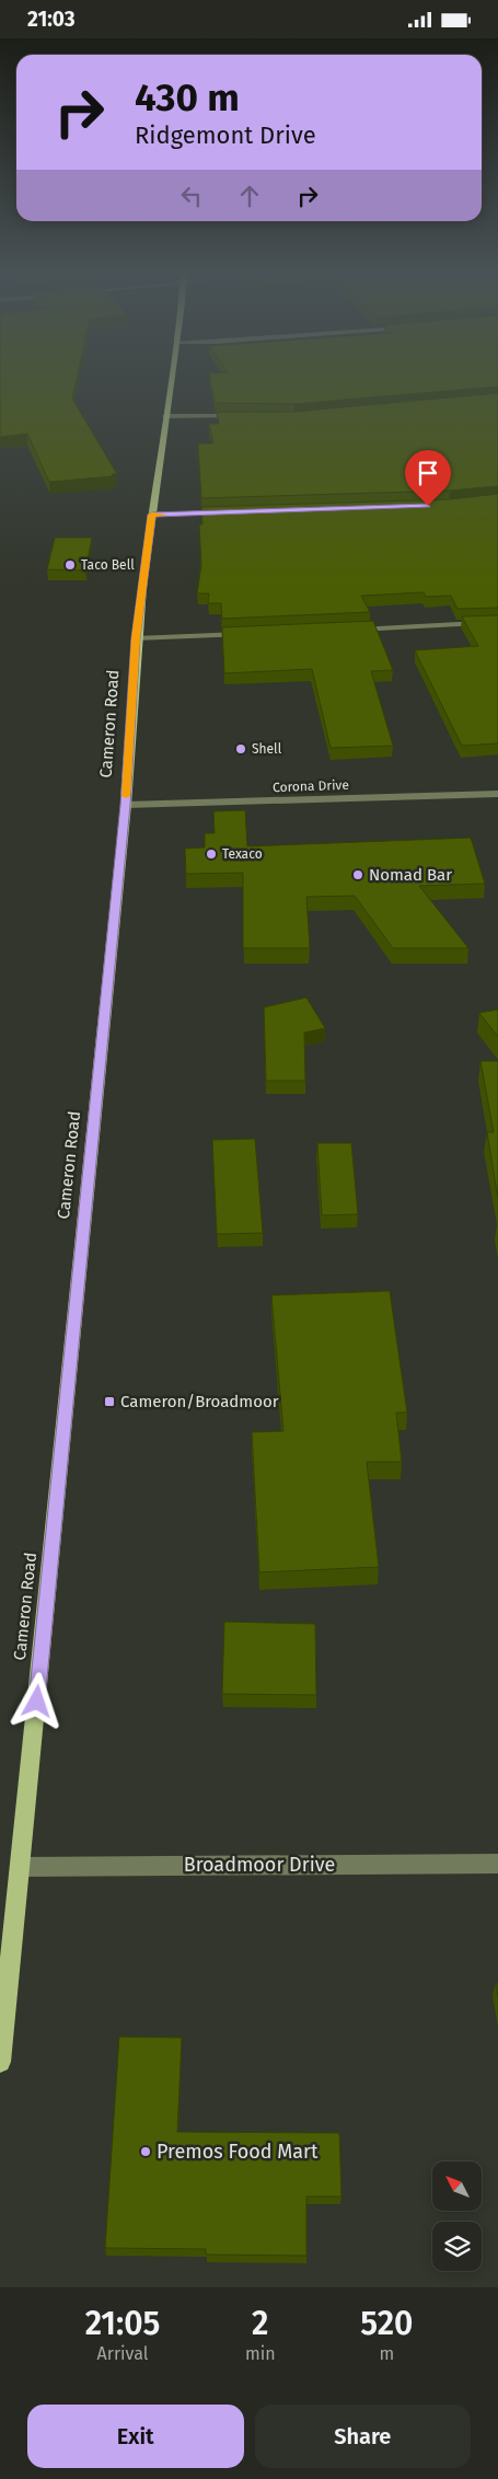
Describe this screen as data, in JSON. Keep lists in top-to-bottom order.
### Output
{
  "streets": {
    "main road": ["Cameron Road"],
    "street": ["Corona Drive", "Broadmoor Drive"]
  },
  "crossings": [
    ["Cameron Road", "Corona Drive"],
    ["Cameron Road", "Broadmoor Drive"]
  ],
  "places": {
    "other": [
      "Taco Bell",
      "Shell",
      "Texaco",
      "Nomad Bar",
      "Premos Food Mart"
    ],
    "transit": ["Cameron/Broadmoor"]
  },
  "north": "top left",
  "page": {
    "status": "21:03",
    "turn": ["430 m", "Ridgemont Drive"],
    "eta": [
      "21:05",
      "Arrival",
      "2",
      "min",
      "520",
      "m"
    ],
    "buttons": ["Exit", "Share"]
  }
}
